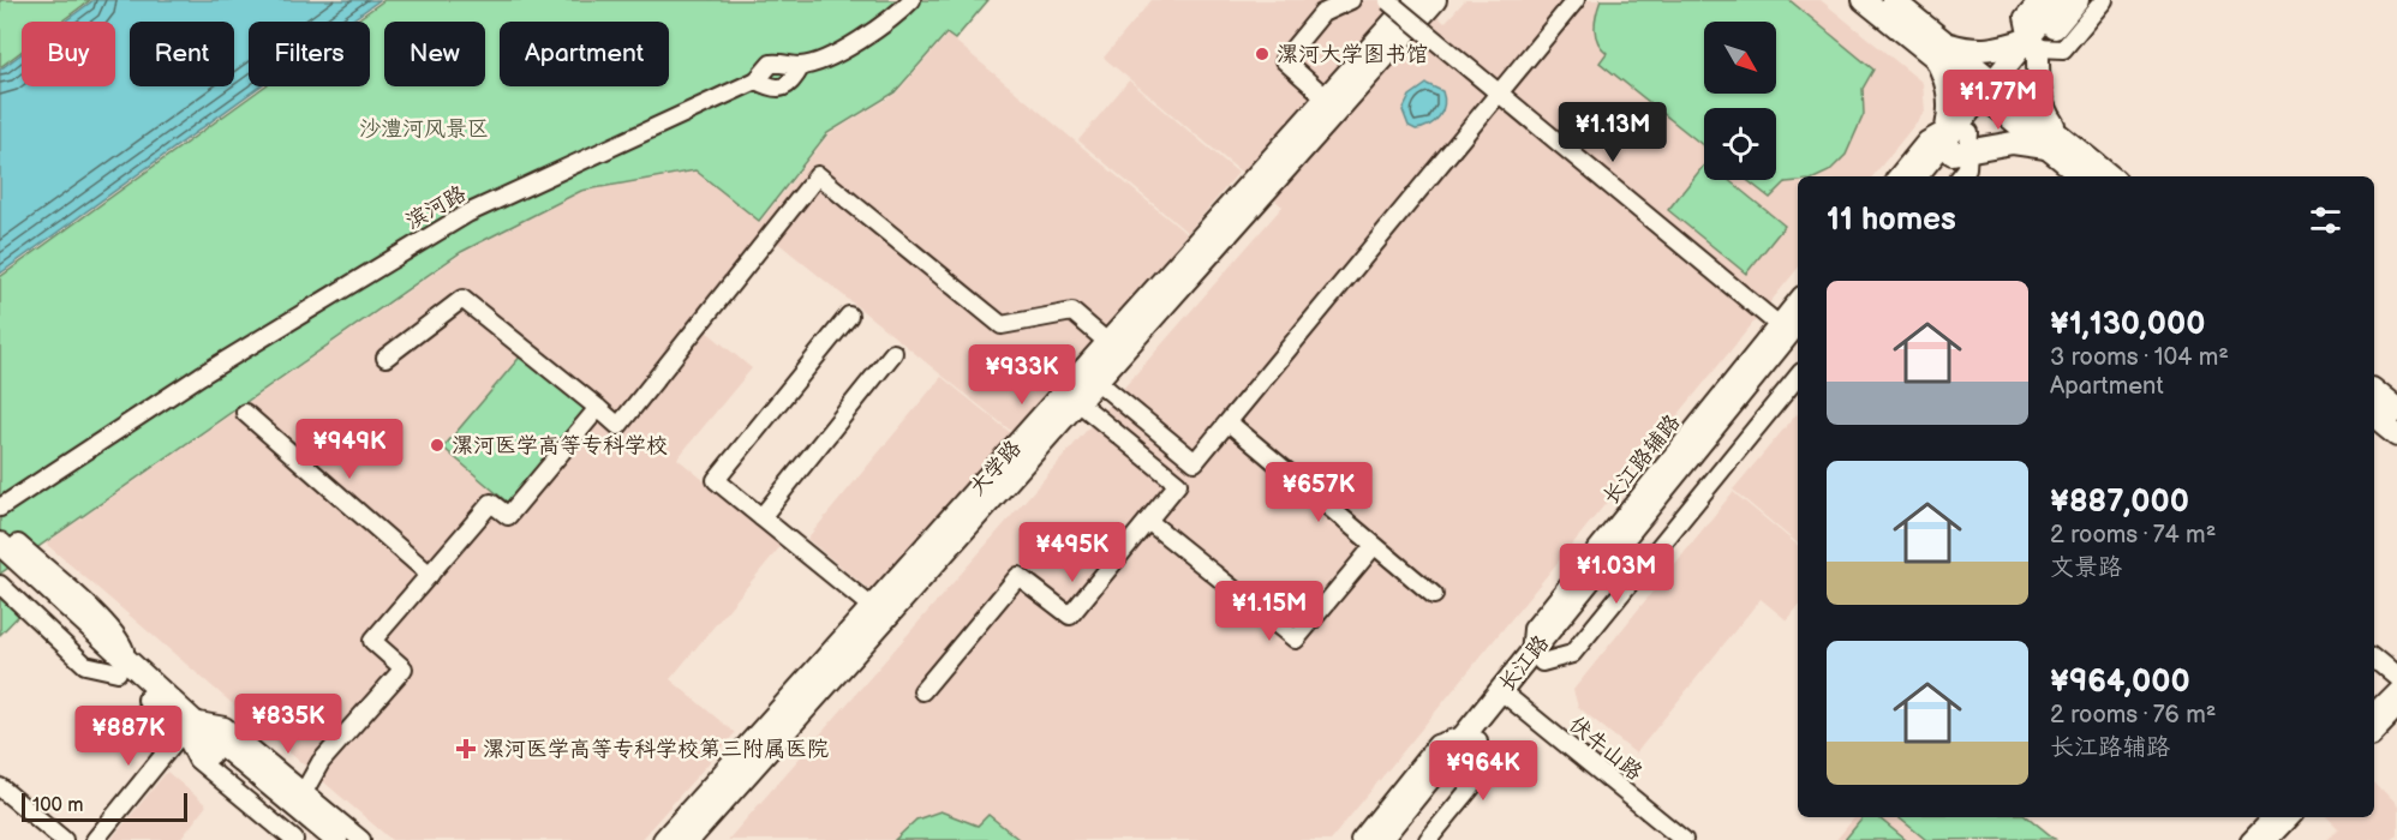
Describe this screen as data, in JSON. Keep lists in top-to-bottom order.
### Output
{
  "streets": {
    "main road": ["大学路", "长江路"],
    "street": ["滨河路", "长江路辅路", "伏牛山路"]
  },
  "crossings": [
    ["长江路辅路", "长江路"],
    ["长江路", "伏牛山路"]
  ],
  "parks": ["沙澧河风景区"],
  "places": {
    "other": ["漯河大学图书馆", "漯河医学高等专科学校"],
    "health": ["漯河医学高等专科学校第三附属医院"]
  },
  "scale_bar": "100 m",
  "north": "bottom right",
  "page": {
    "chip": [
      "Buy",
      "Rent",
      "Filters",
      "New",
      "Apartment"
    ],
    "price": [
      "¥1.77M",
      "¥1.13M",
      "¥933K",
      "¥949K",
      "¥657K",
      "¥495K",
      "¥1.03M",
      "¥1.15M",
      "¥835K",
      "¥887K",
      "¥964K"
    ],
    "heading": "11 homes",
    "list": [
      {
        "name": "¥1,130,000",
        "note": "3 rooms · 104 m² · Apartment"
      },
      {
        "name": "¥887,000",
        "note": "2 rooms · 74 m² · 文景路"
      },
      {
        "name": "¥964,000",
        "note": "2 rooms · 76 m² · 长江路辅路"
      }
    ],
    "scale": "100 m"
  }
}
